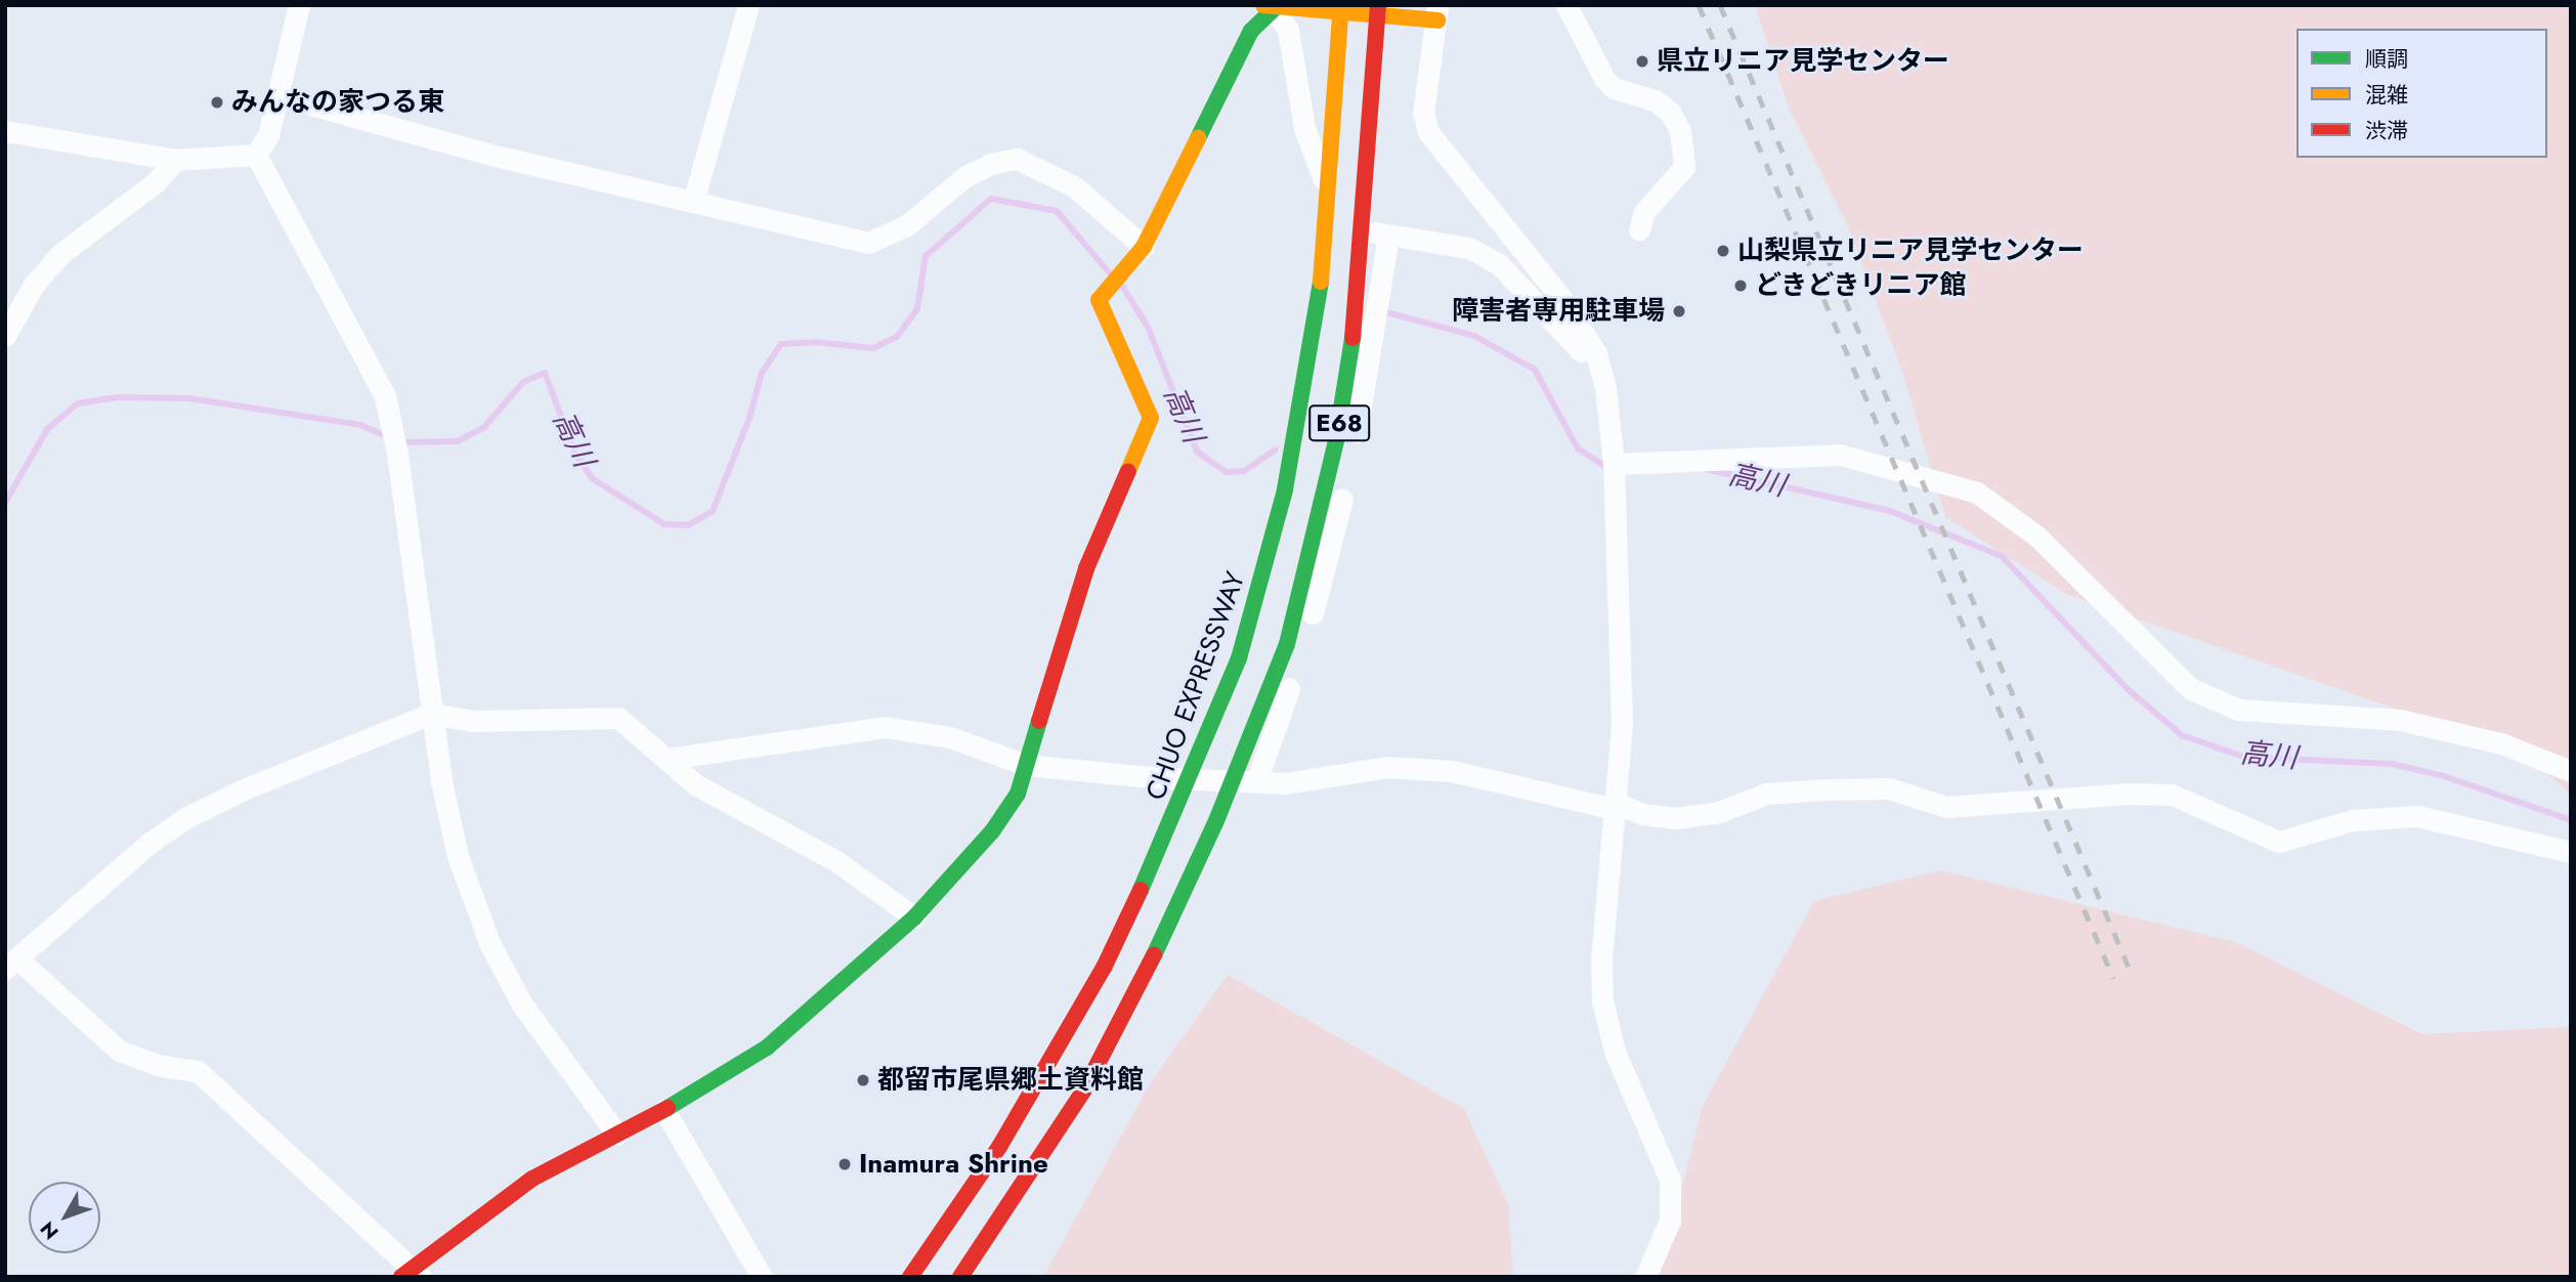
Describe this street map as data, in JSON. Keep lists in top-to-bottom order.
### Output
{
  "streets": {
    "main road": ["E68", "CHUO EXPRESSWAY"]
  },
  "water": ["高川"],
  "places": [
    "県立リニア見学センター",
    "みんなの家つる東",
    "山梨県立リニア見学センター",
    "どきどきリニア館",
    "障害者専用駐車場",
    "都留市尾県郷土資料館",
    "Inamura Shrine"
  ],
  "legend": ["順調", "混雑", "渋滞"],
  "north": "bottom left"
}
